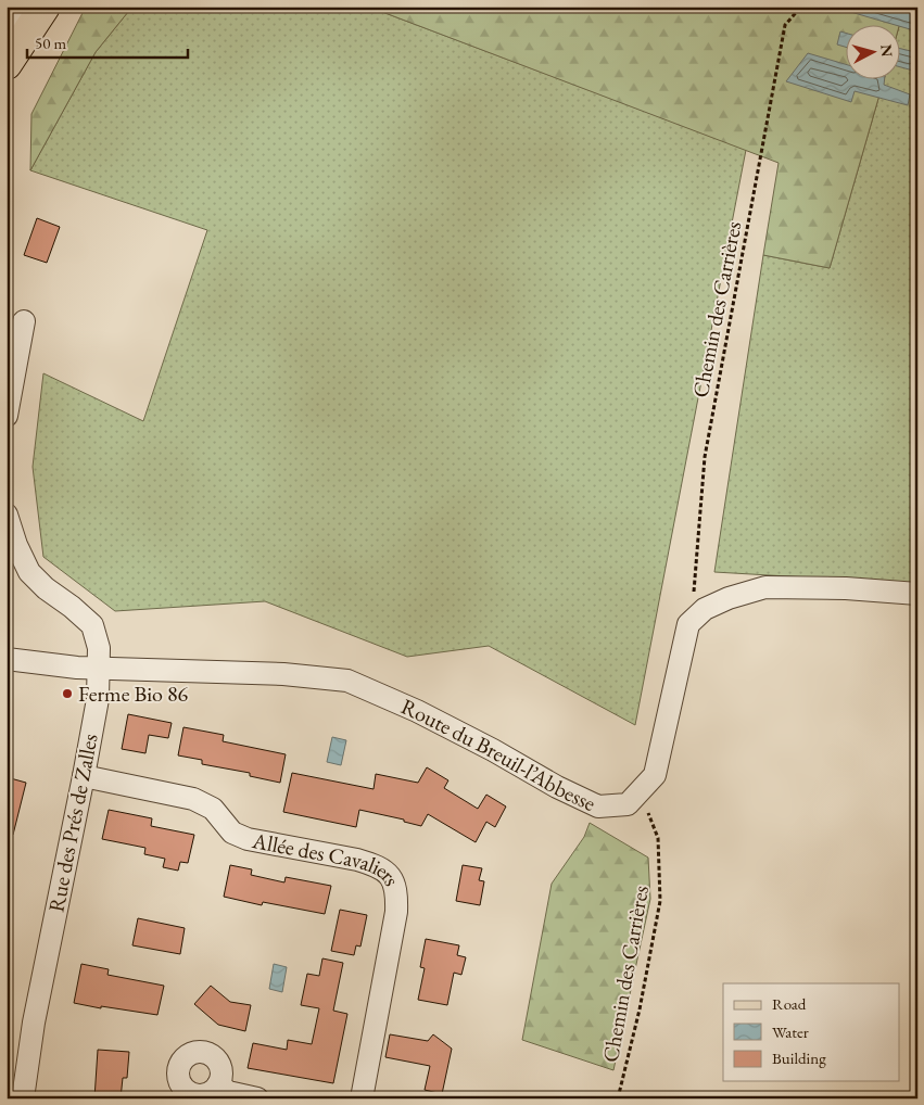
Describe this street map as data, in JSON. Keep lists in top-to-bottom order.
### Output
{
  "streets": {
    "street": ["Route du Breuil-l’Abbesse", "Rue des Prés de Zalles", "Allée des Cavaliers"],
    "path": ["Chemin des Carrières"]
  },
  "crossings": [
    ["Chemin des Carrières", "Route du Breuil-l’Abbesse"],
    ["Route du Breuil-l’Abbesse", "Rue des Prés de Zalles"],
    ["Rue des Prés de Zalles", "Allée des Cavaliers"]
  ],
  "places": ["Ferme Bio 86"],
  "legend": ["Road", "Water", "Building"],
  "scale_bar": "50 m",
  "north": "right"
}
